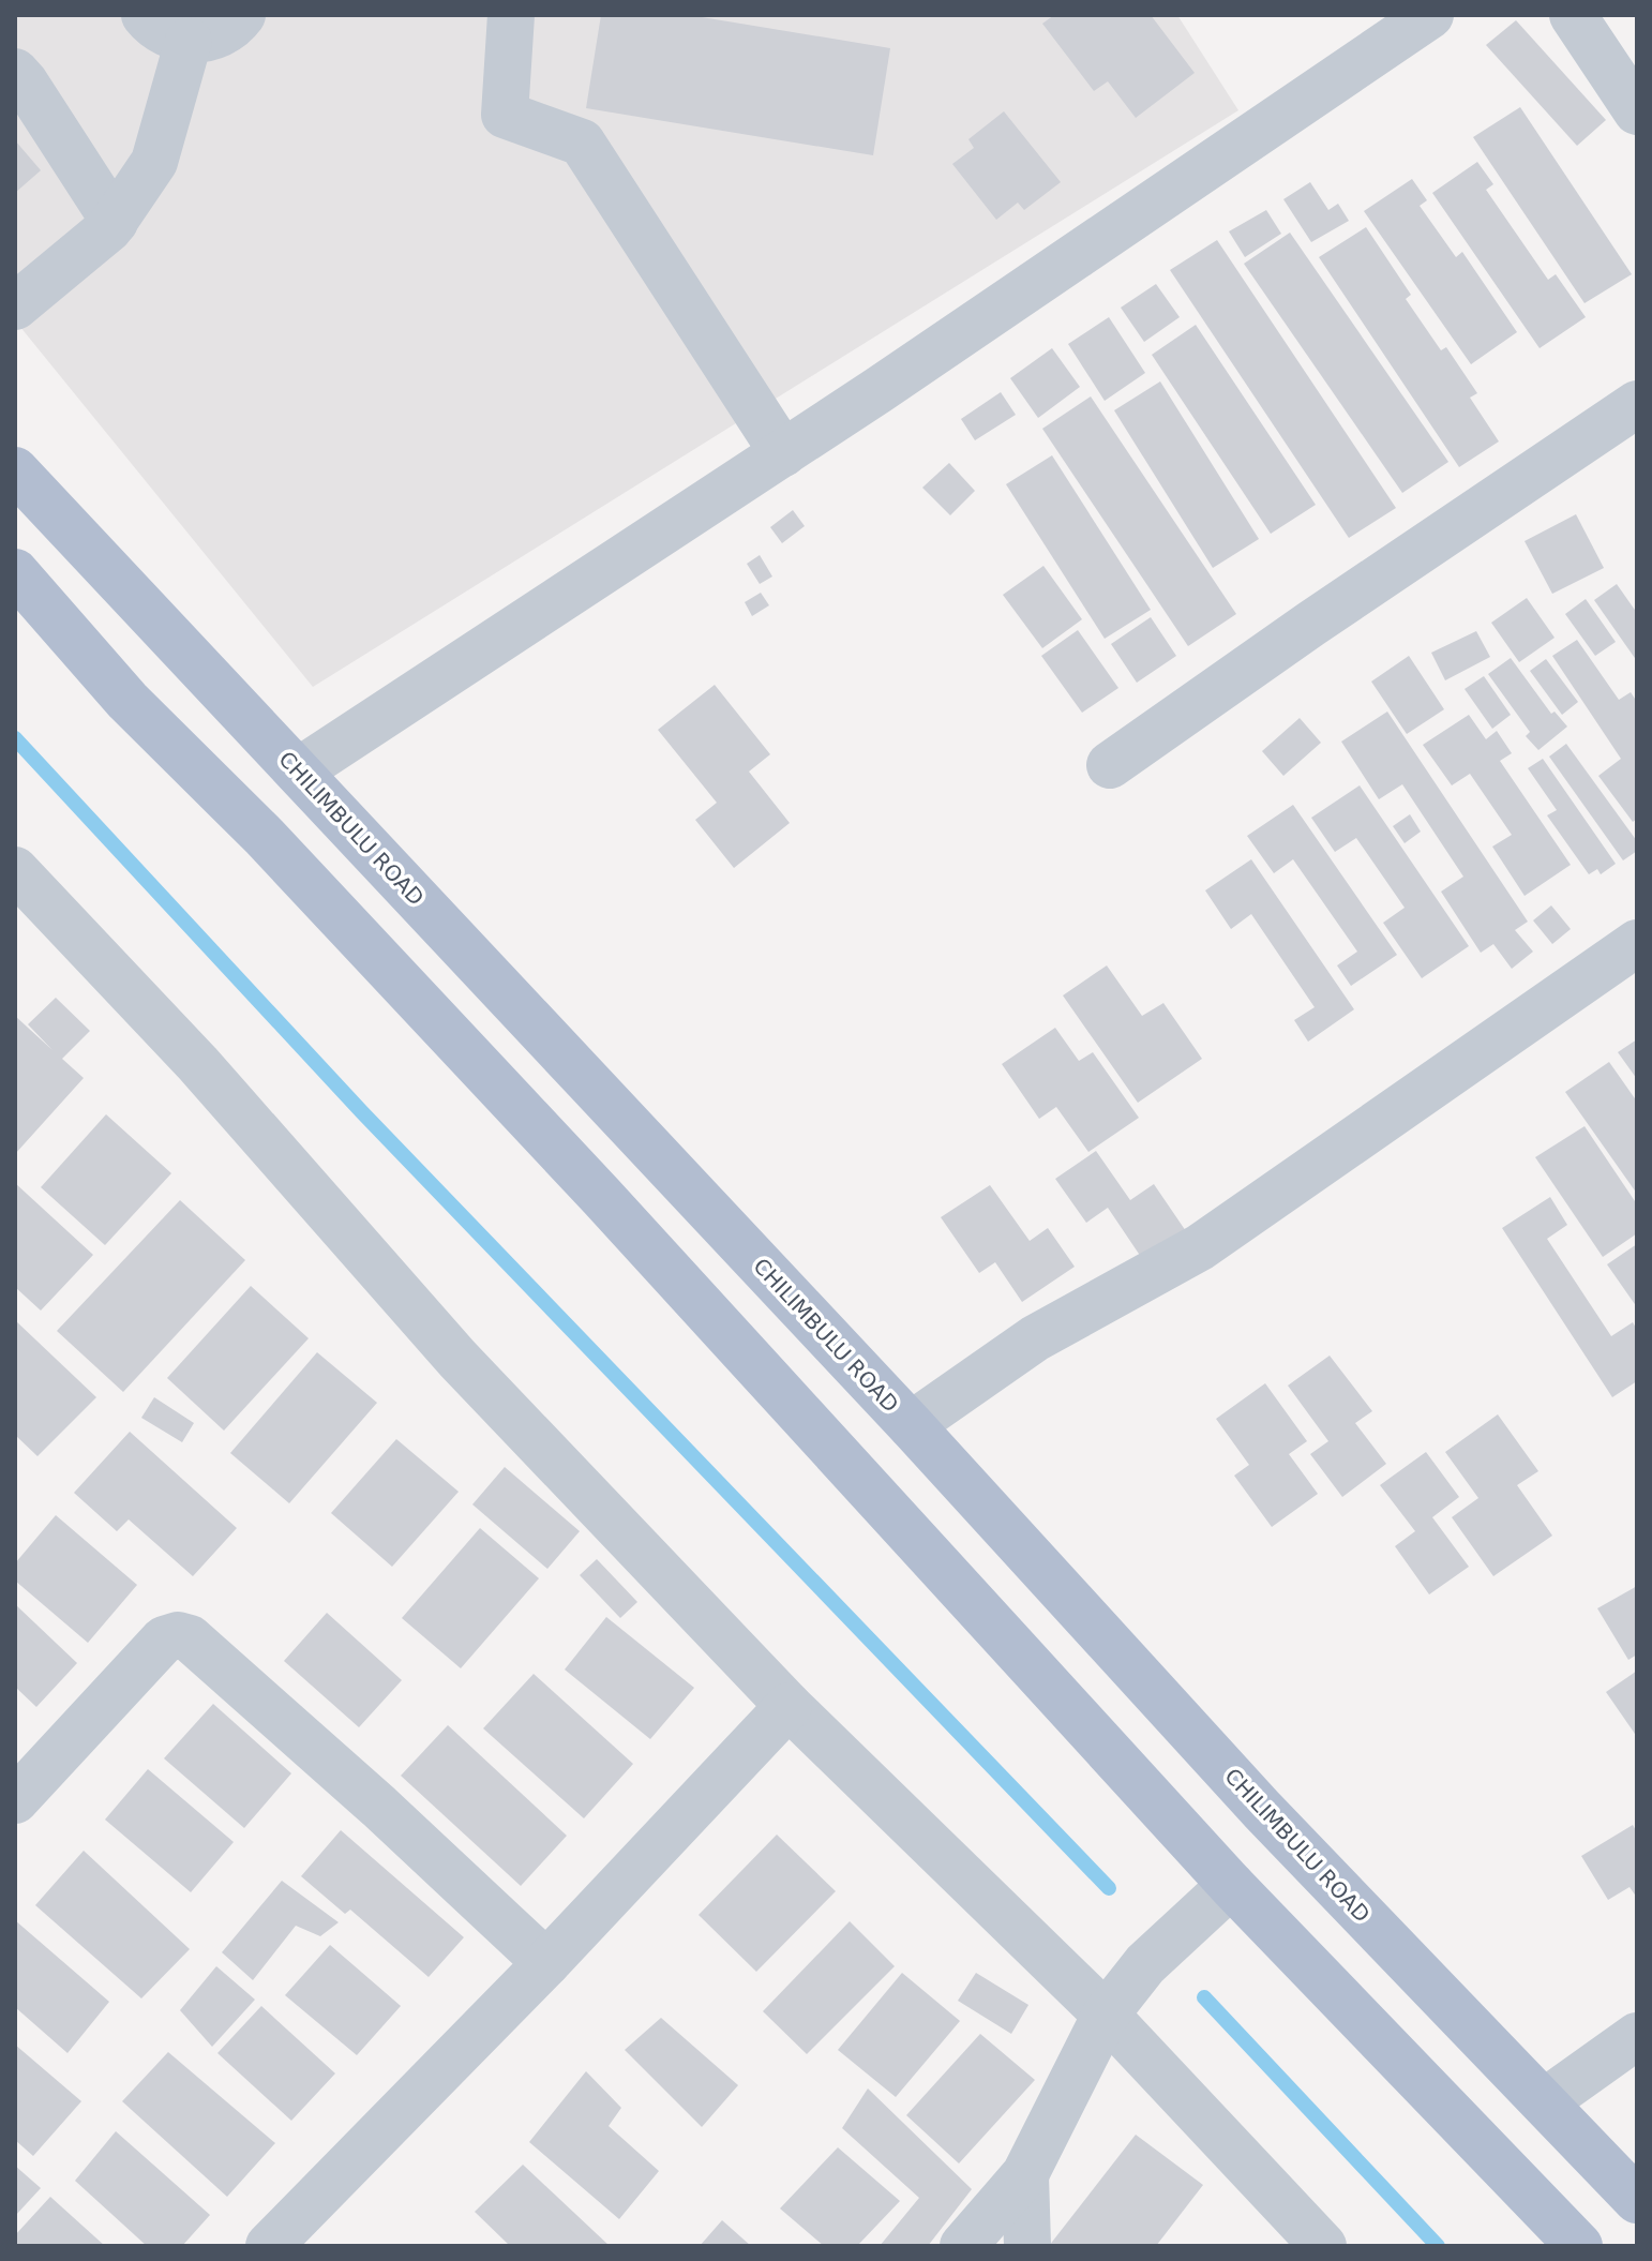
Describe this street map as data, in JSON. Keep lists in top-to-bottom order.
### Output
{
  "streets": {
    "main road": ["CHILIMBULU ROAD"]
  }
}
